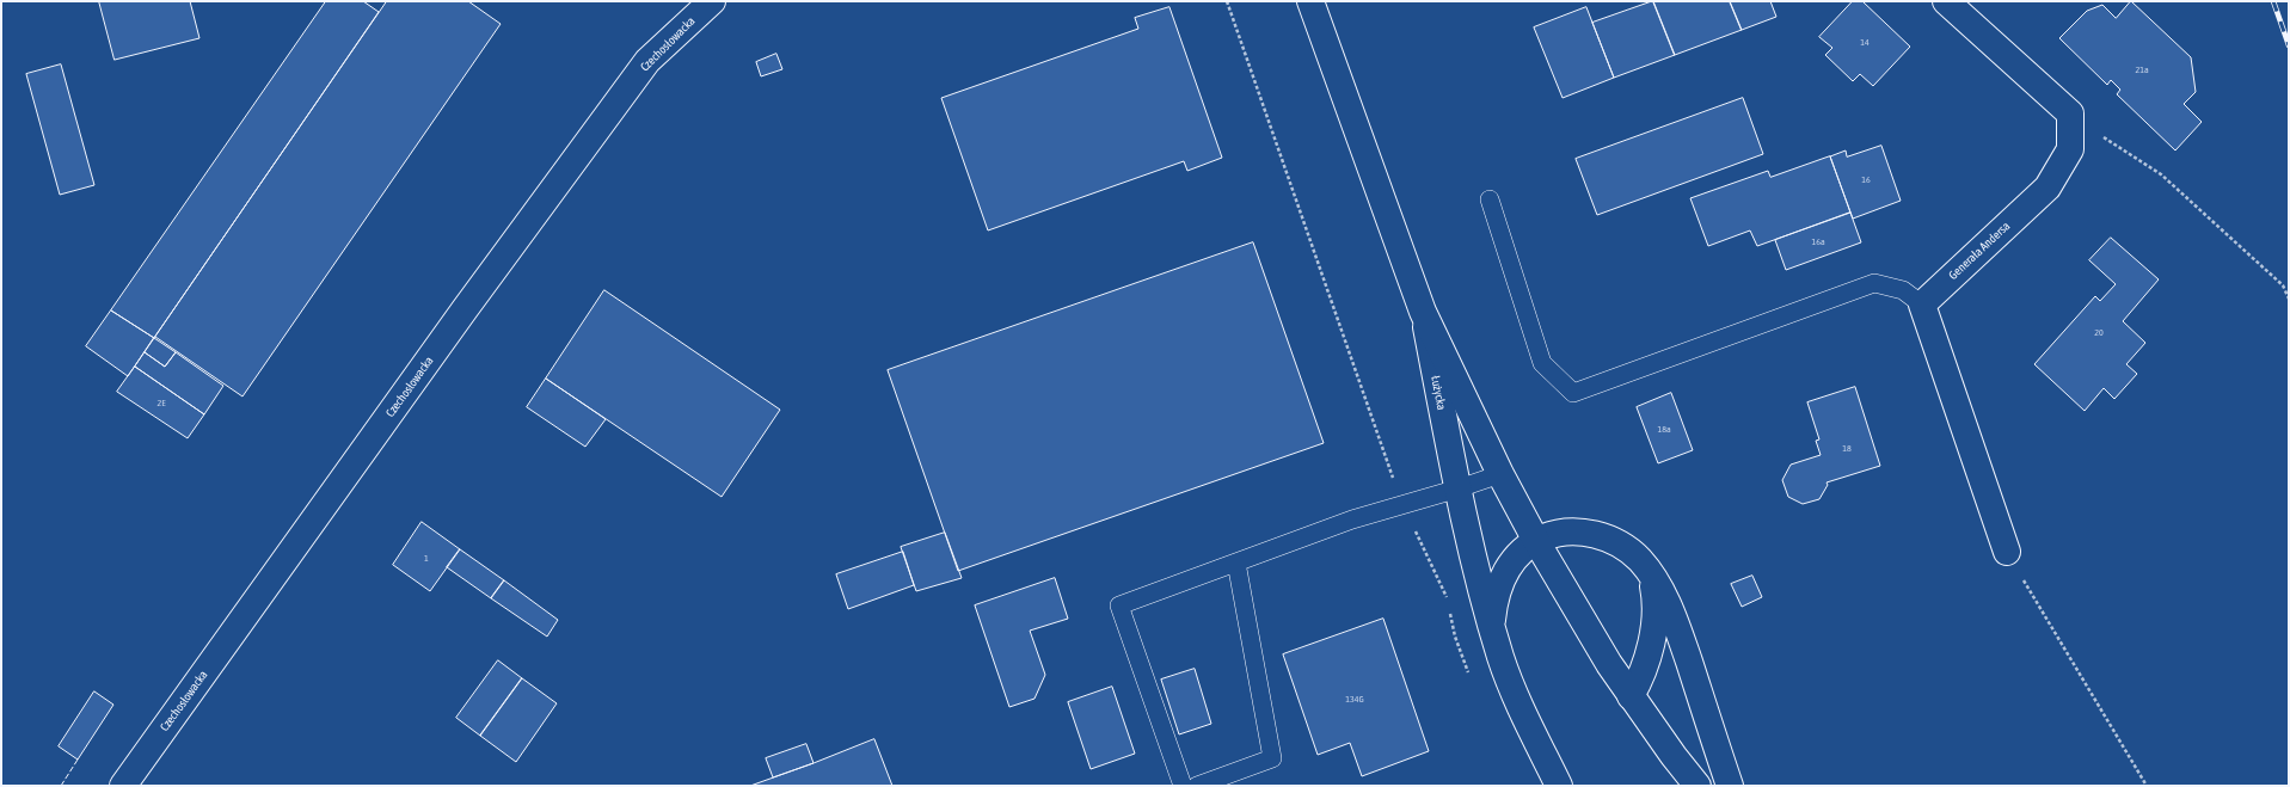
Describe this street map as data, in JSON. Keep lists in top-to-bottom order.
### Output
{
  "streets": {
    "street": ["Czechosłowacka", "Generała Andersa", "Łużycka"]
  },
  "house_numbers": [
    "14",
    "21a",
    "16",
    "16a",
    "20",
    "2E",
    "18a",
    "18",
    "1",
    "134G"
  ]
}
